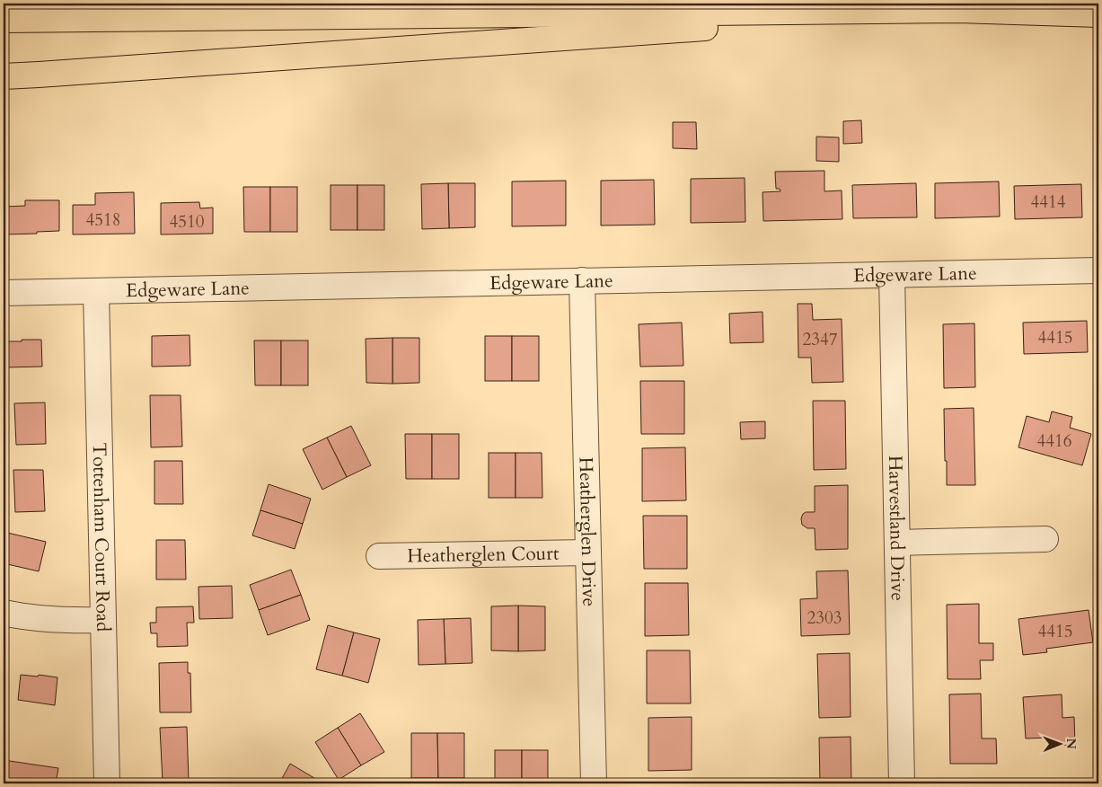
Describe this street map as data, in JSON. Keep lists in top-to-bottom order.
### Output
{
  "streets": {
    "street": [
      "Edgeware Lane",
      "Harvestland Drive",
      "Heatherglen Drive",
      "Tottenham Court Road",
      "Heatherglen Court"
    ]
  },
  "crossings": [
    ["Edgeware Lane", "Harvestland Drive"],
    ["Edgeware Lane", "Heatherglen Drive"],
    ["Edgeware Lane", "Tottenham Court Road"],
    ["Heatherglen Drive", "Heatherglen Court"]
  ],
  "house_numbers": [
    "4414",
    "4518",
    "4510",
    "4415",
    "2347",
    "4416",
    "2303",
    "4415"
  ],
  "north": "right"
}
